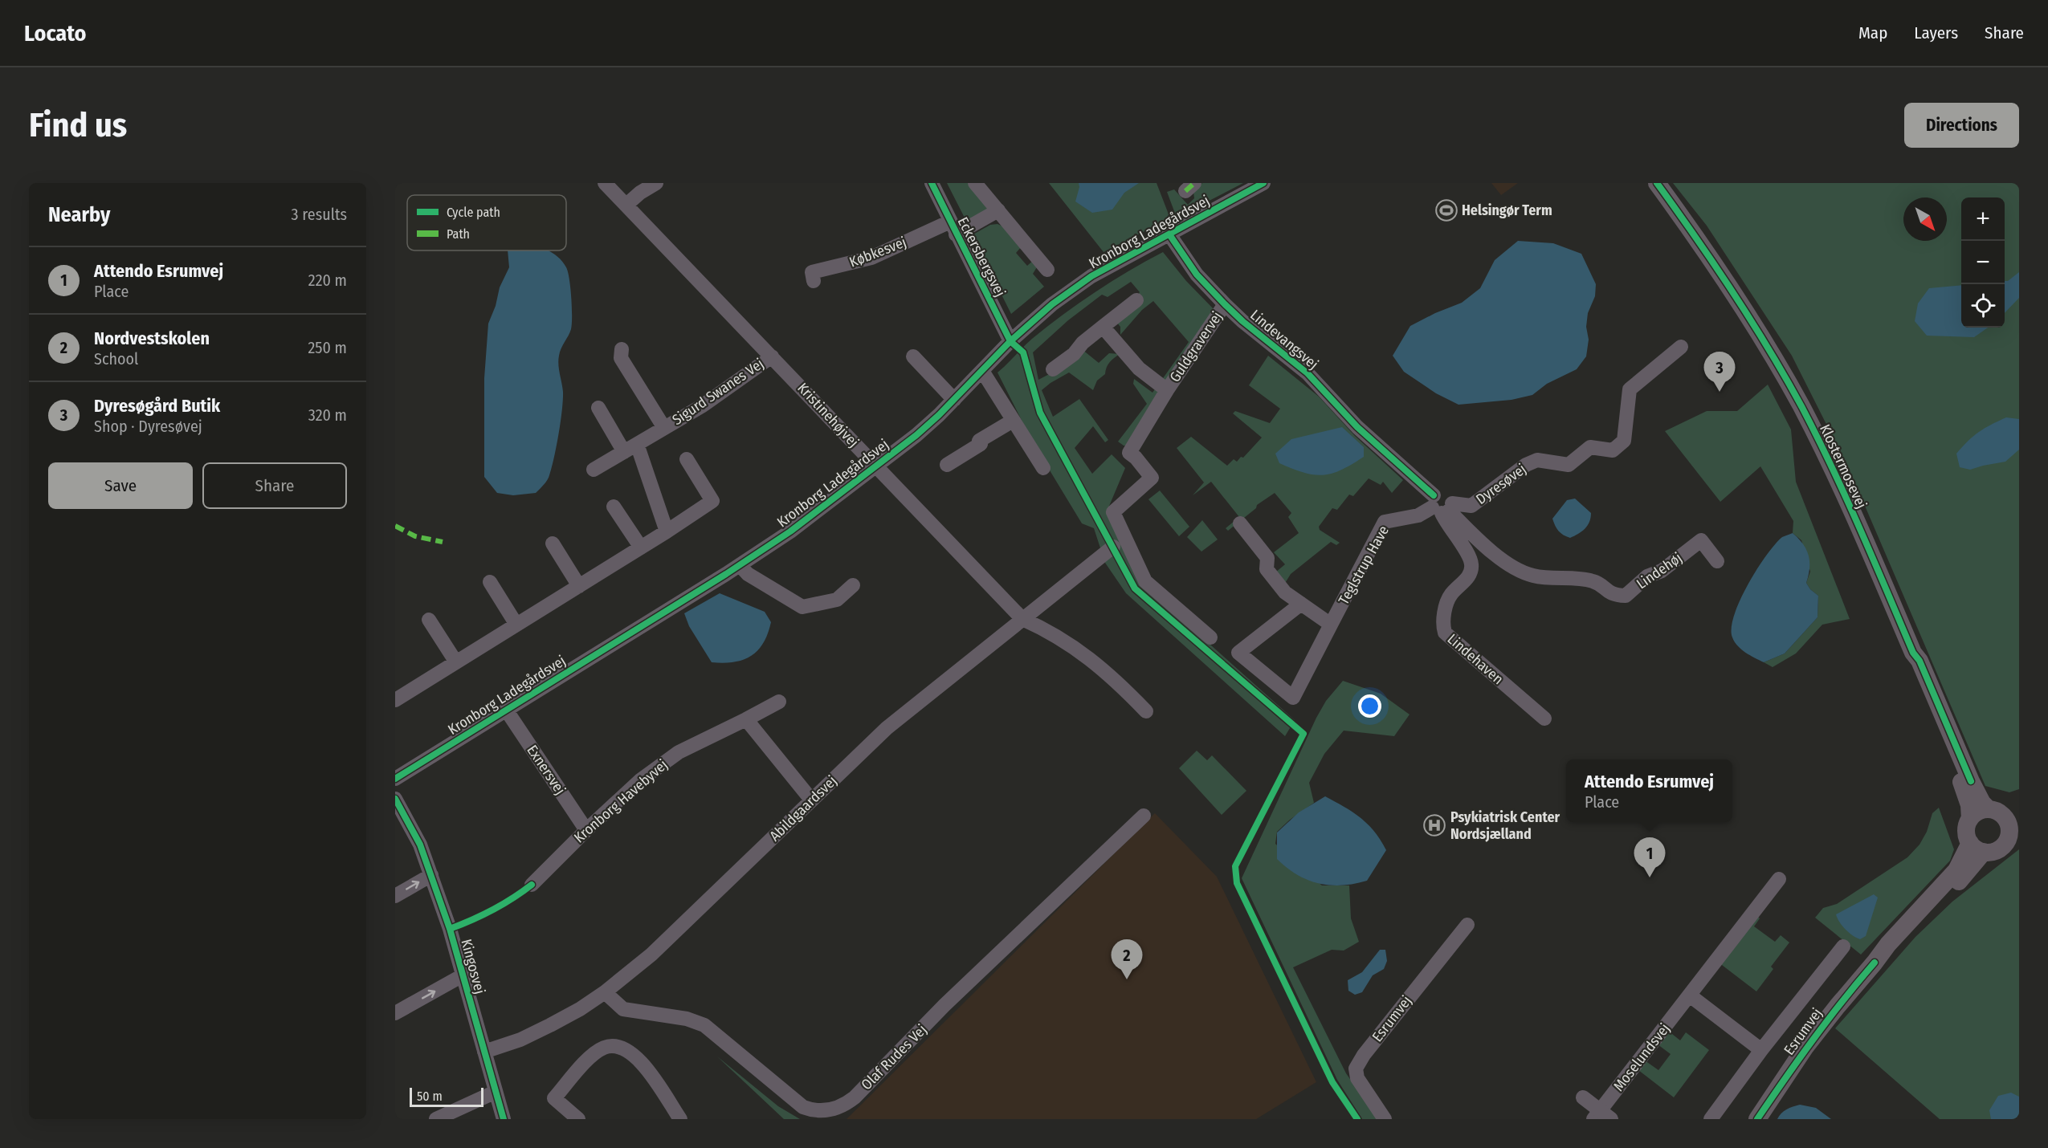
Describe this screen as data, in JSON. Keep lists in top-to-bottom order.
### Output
{
  "streets": {
    "main road": ["Klostermosevej", "Esrumvej"],
    "street": [
      "Kronborg Ladegårdsvej",
      "Købkesvej",
      "Eckersbergsvej",
      "Lindevangsvej",
      "Guldgravervej",
      "Sigurd Swanes Vej",
      "Kristinehøjvej",
      "Dyresøvej",
      "Teglstrup Have",
      "Lindehøj",
      "Lindehaven",
      "Exnersvej",
      "Kronborg Havebyvej",
      "Abildgaardsvej",
      "Kingosvej",
      "Olaf Rudes Vej",
      "Moselundsvej"
    ]
  },
  "crossings": [
    ["Kronborg Ladegårdsvej", "Eckersbergsvej"],
    ["Kronborg Ladegårdsvej", "Lindevangsvej"],
    ["Kronborg Ladegårdsvej", "Kristinehøjvej"],
    ["Kronborg Ladegårdsvej", "Exnersvej"],
    ["Købkesvej", "Eckersbergsvej"],
    ["Lindevangsvej", "Guldgravervej"],
    ["Lindevangsvej", "Dyresøvej"],
    ["Lindevangsvej", "Teglstrup Have"],
    ["Lindevangsvej", "Lindehøj"],
    ["Lindevangsvej", "Lindehaven"],
    ["Sigurd Swanes Vej", "Kristinehøjvej"],
    ["Kristinehøjvej", "Abildgaardsvej"],
    ["Klostermosevej", "Esrumvej"],
    ["Dyresøvej", "Teglstrup Have"],
    ["Dyresøvej", "Lindehaven"],
    ["Teglstrup Have", "Lindehaven"],
    ["Exnersvej", "Kronborg Havebyvej"],
    ["Abildgaardsvej", "Kingosvej"],
    ["Abildgaardsvej", "Olaf Rudes Vej"]
  ],
  "places": {
    "sports": ["Helsingør Term"],
    "hospital": ["Psykiatrisk Center Nordsjælland"]
  },
  "legend": ["Cycle path", "Path"],
  "scale_bar": "50 m",
  "north": "bottom right",
  "page": {
    "header": "Locato",
    "nav": ["Map", "Layers", "Share"],
    "buttons": [
      "Directions",
      ["Save", "Share"]
    ],
    "title": "Find us",
    "heading": ["Nearby", "3 results"],
    "map_buttons": ["+", "−"],
    "list": [
      {
        "mark": "1",
        "name": "Attendo Esrumvej",
        "note": "Place",
        "value": "220 m"
      },
      {
        "mark": "2",
        "name": "Nordvestskolen",
        "note": "School",
        "value": "250 m"
      },
      {
        "mark": "3",
        "name": "Dyresøgård Butik",
        "note": "Shop · Dyresøvej",
        "value": "320 m"
      }
    ],
    "pins": ["3", "1", "2"],
    "popup": ["Attendo Esrumvej", "Place"],
    "scale": "50 m"
  }
}
